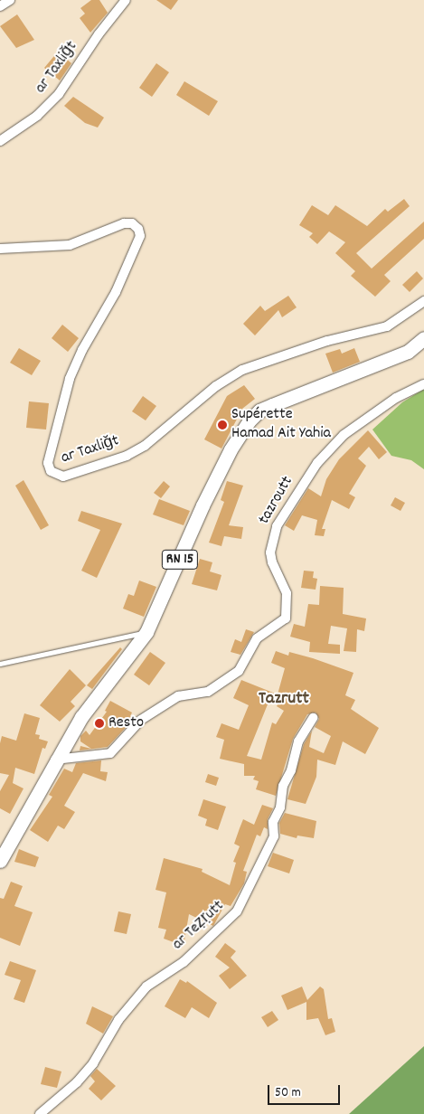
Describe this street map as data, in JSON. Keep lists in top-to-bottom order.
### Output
{
  "streets": {
    "main road": ["RN 15"],
    "street": ["ar Taxliǧt", "tazroutt", "ar Teẓṛutt"]
  },
  "crossings": [
    ["tazroutt", "RN 15"]
  ],
  "districts": ["Tazrutt"],
  "places": ["Supérette Hamad Ait Yahia", "Resto"],
  "scale_bar": "50 m"
}
